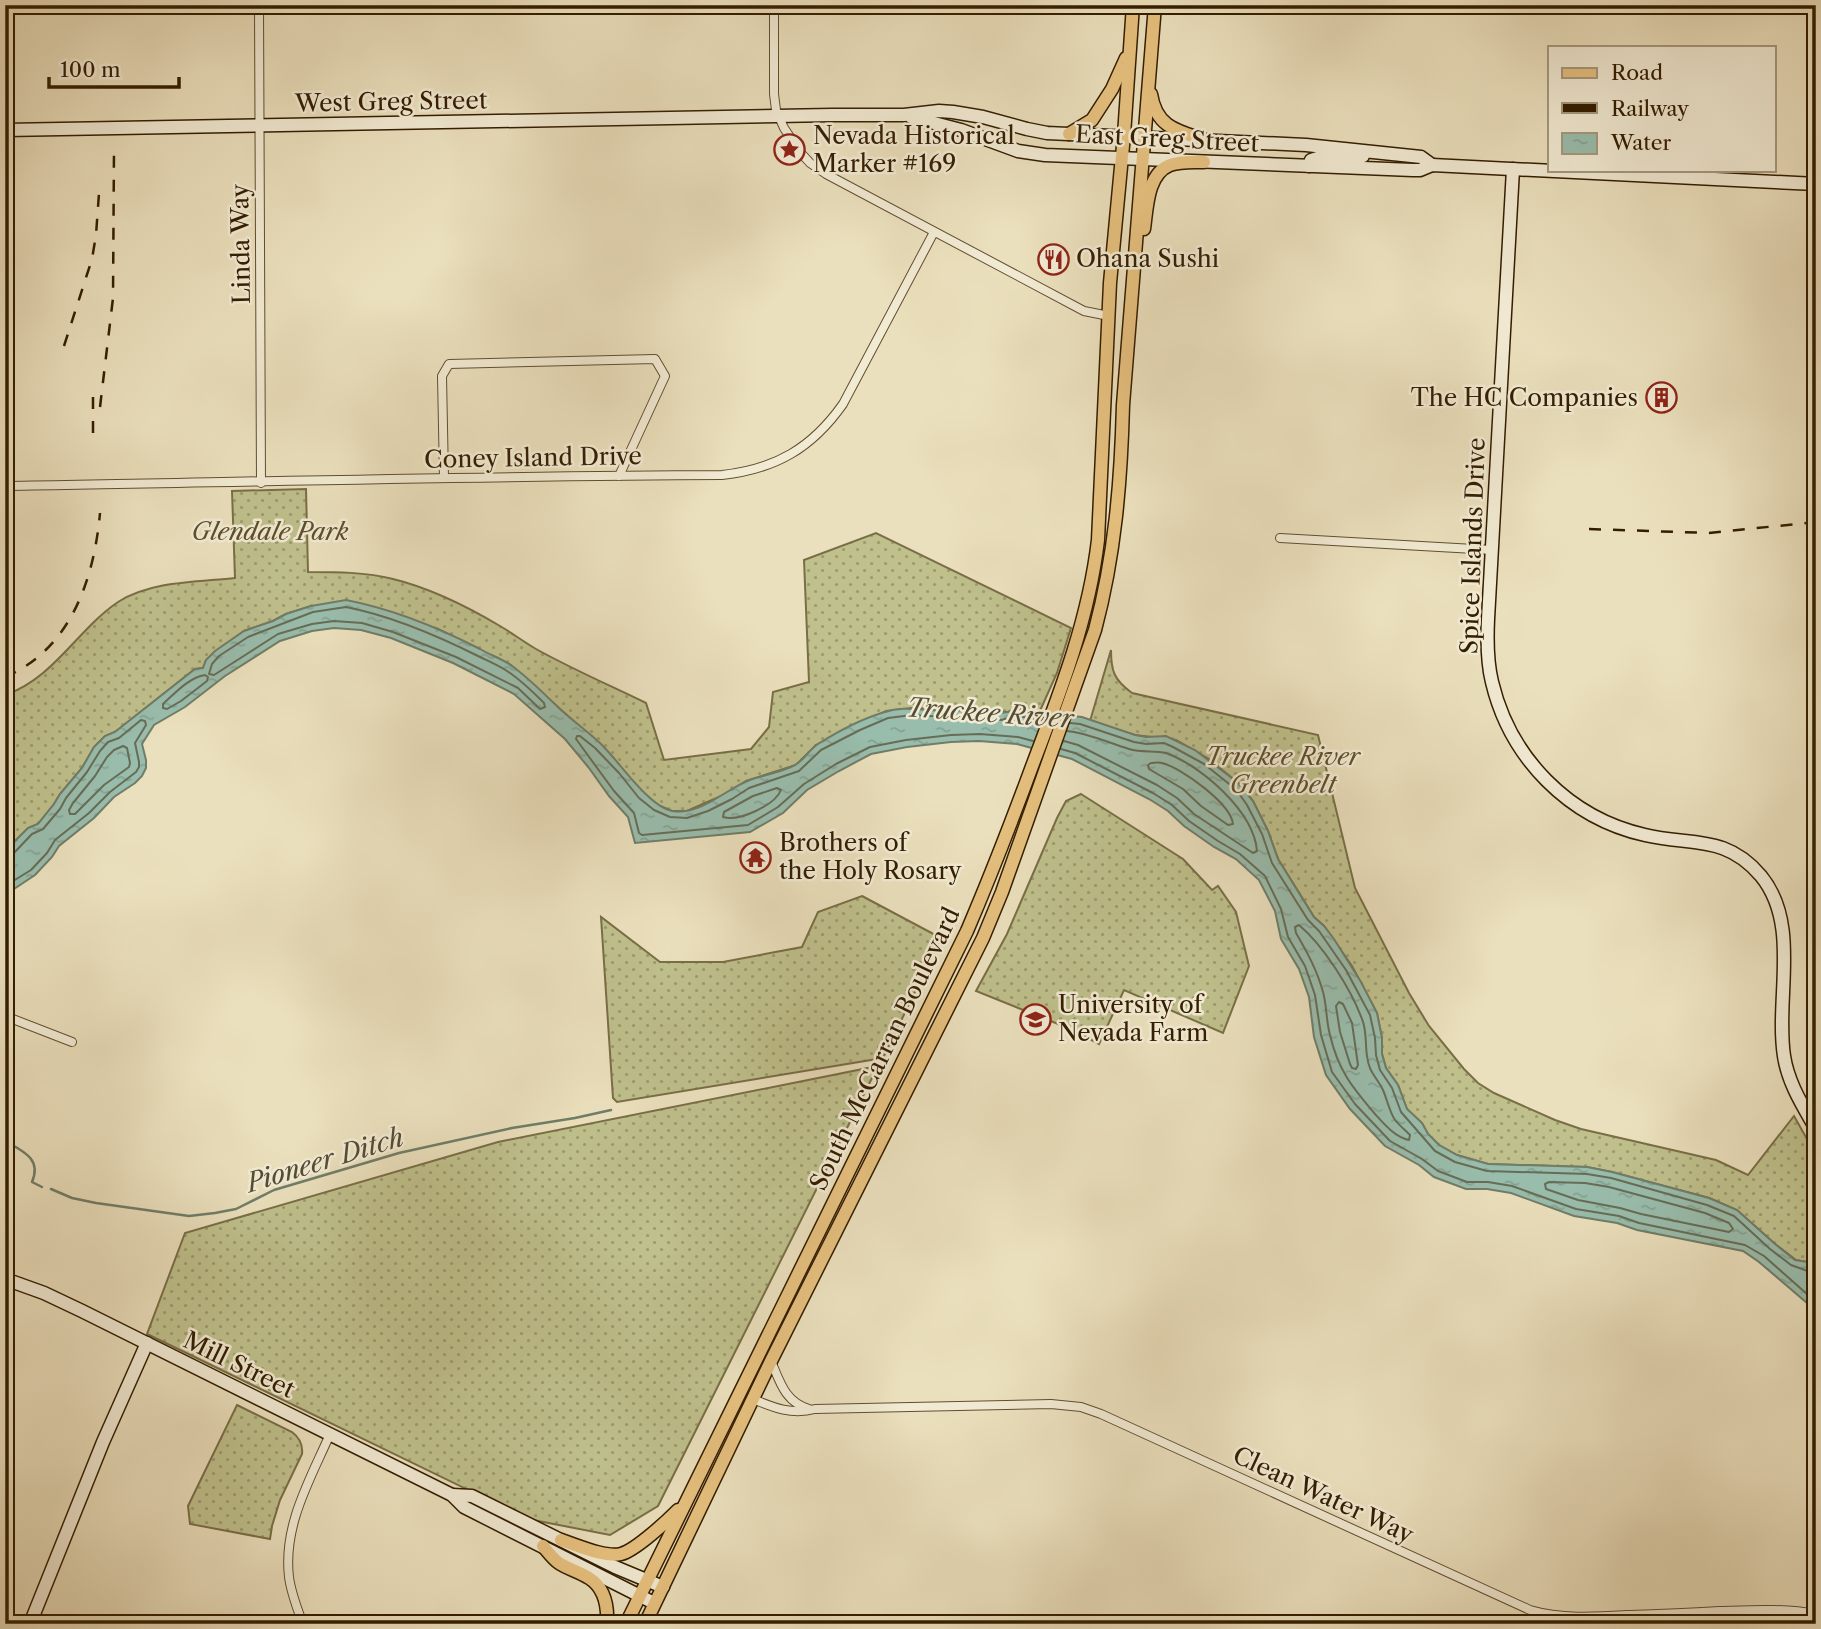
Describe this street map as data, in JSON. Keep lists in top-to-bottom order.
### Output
{
  "streets": {
    "main road": [
      "West Greg Street",
      "East Greg Street",
      "Spice Islands Drive",
      "South McCarran Boulevard",
      "Mill Street"
    ],
    "street": ["Linda Way", "Coney Island Drive", "Clean Water Way"]
  },
  "crossings": [
    ["West Greg Street", "East Greg Street"],
    ["West Greg Street", "Linda Way"],
    ["East Greg Street", "Spice Islands Drive"],
    ["East Greg Street", "South McCarran Boulevard"],
    ["Linda Way", "Coney Island Drive"],
    ["South McCarran Boulevard", "Mill Street"],
    ["South McCarran Boulevard", "Clean Water Way"]
  ],
  "water": ["Truckee River", "Pioneer Ditch"],
  "parks": ["Glendale Park", "Truckee River Greenbelt"],
  "places": {
    "place": ["Nevada Historical Marker #169"],
    "restaurant": ["Ohana Sushi"],
    "building": ["The HC Companies"],
    "temple": ["Brothers of the Holy Rosary"],
    "school or university": ["University of Nevada Farm"]
  },
  "legend": ["Road", "Railway", "Water"],
  "scale_bar": "100 m"
}
